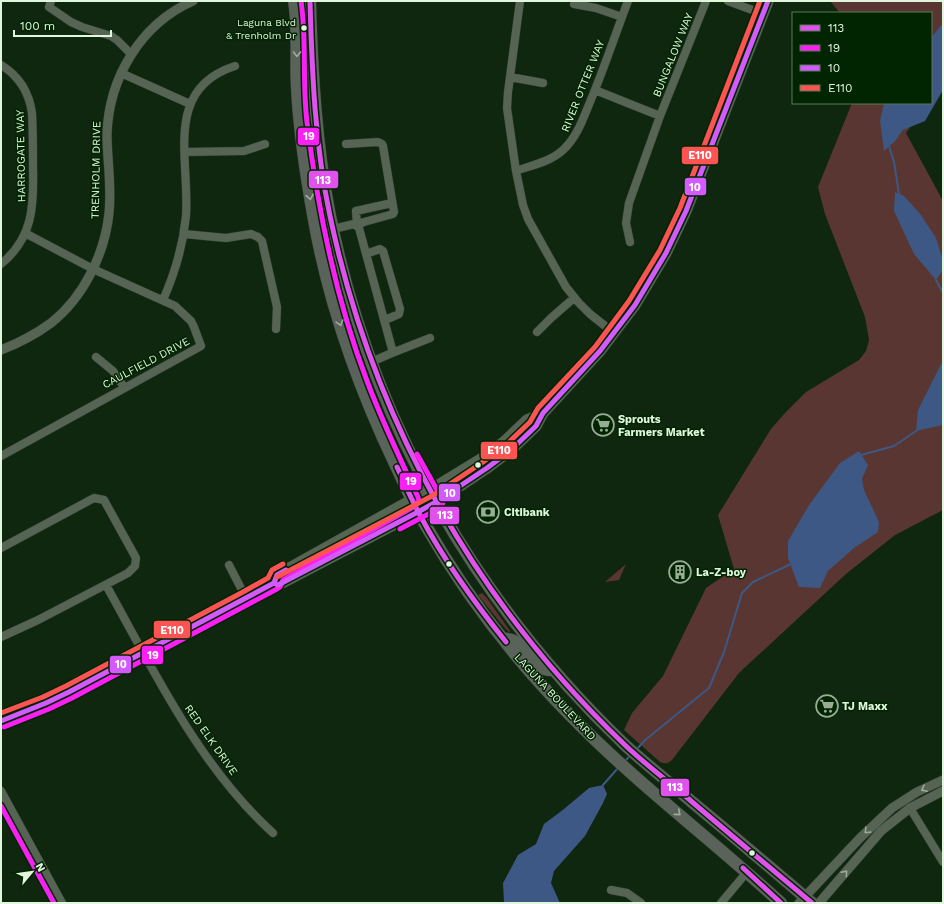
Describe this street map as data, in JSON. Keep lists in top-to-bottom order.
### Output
{
  "streets": {
    "main road": ["LAGUNA BOULEVARD"],
    "street": [
      "BUNGALOW WAY",
      "RIVER OTTER WAY",
      "HARROGATE WAY",
      "TRENHOLM DRIVE",
      "CAULFIELD DRIVE",
      "RED ELK DRIVE"
    ]
  },
  "crossings": [
    ["HARROGATE WAY", "CAULFIELD DRIVE"],
    ["TRENHOLM DRIVE", "CAULFIELD DRIVE"]
  ],
  "places": {
    "other": ["Laguna Blvd & Trenholm Dr"],
    "supermarket": ["Sprouts Farmers Market", "TJ Maxx"],
    "bank": ["Citibank"],
    "building": ["La-Z-boy"]
  },
  "lines": [
    "transit line 113",
    "transit line 19",
    "transit line 10",
    "transit line E110"
  ],
  "legend": [
    "113",
    "19",
    "10",
    "E110"
  ],
  "scale_bar": "100 m",
  "north": "top right"
}
